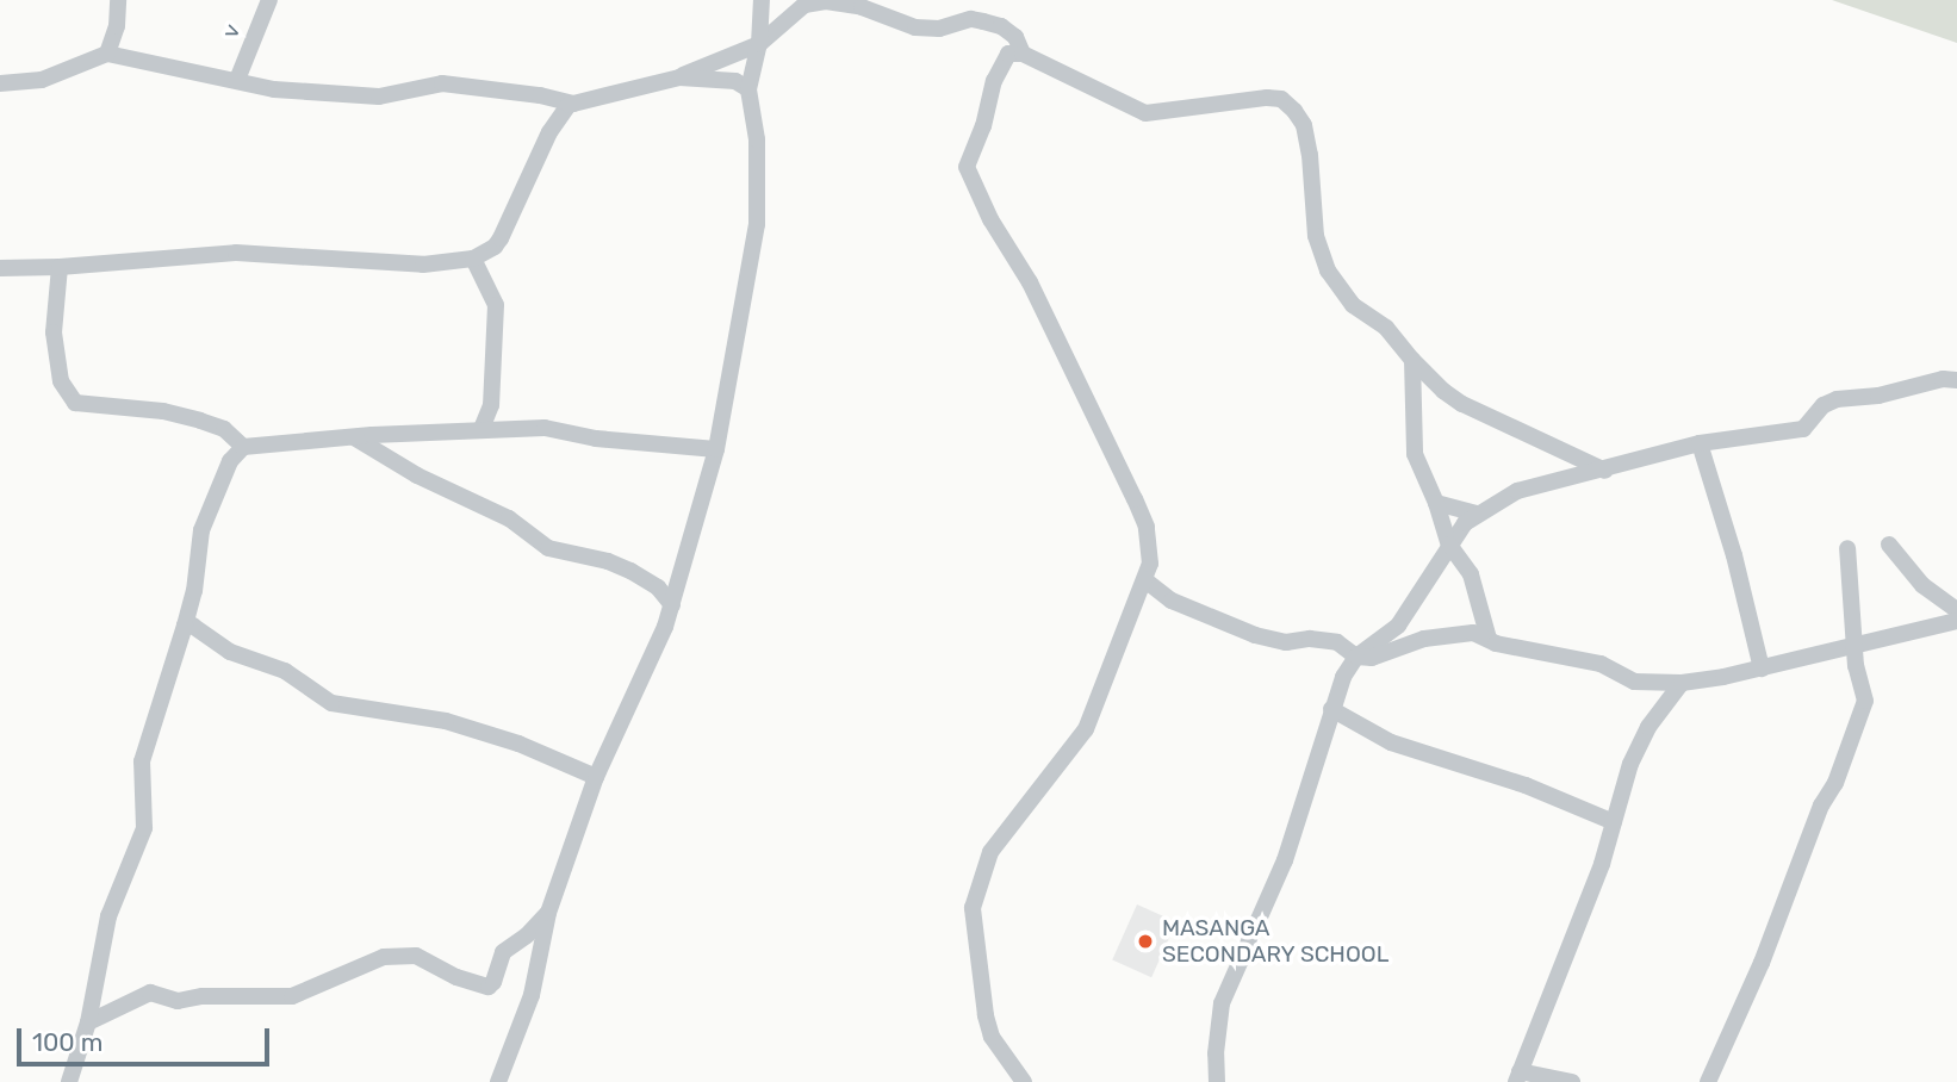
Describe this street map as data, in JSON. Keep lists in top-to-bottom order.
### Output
{
  "streets": {
    "street": ["v"]
  },
  "places": ["MASANGA SECONDARY SCHOOL"],
  "scale_bar": "100 m"
}
